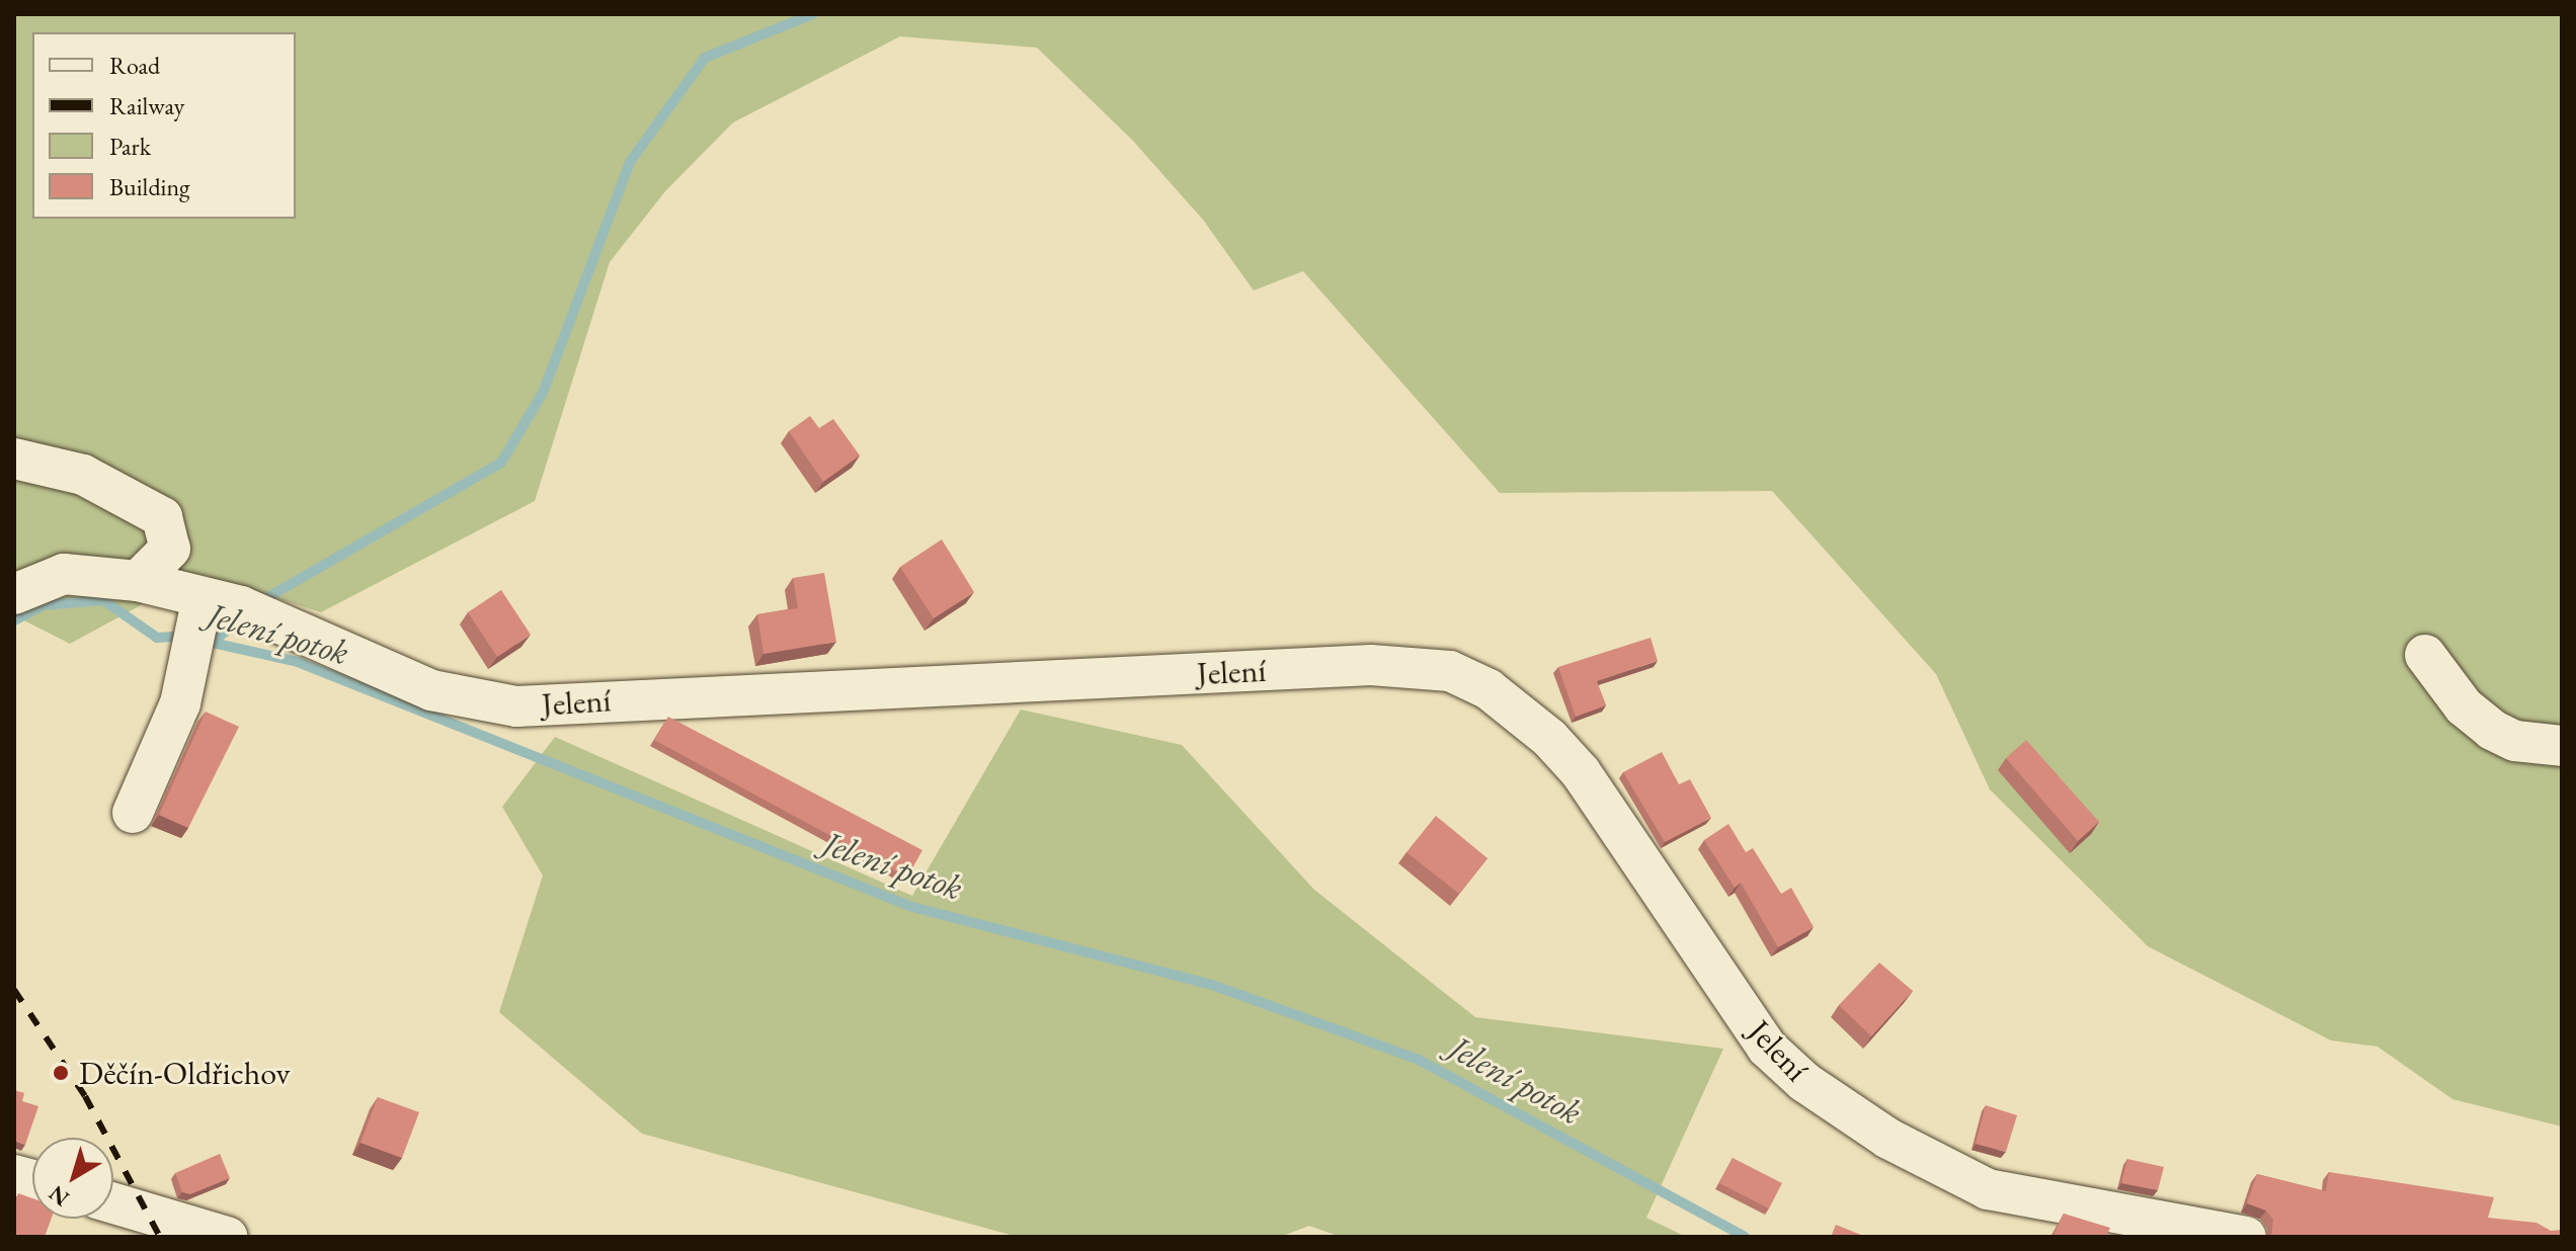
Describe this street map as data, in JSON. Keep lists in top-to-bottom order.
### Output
{
  "streets": {
    "street": ["Jelení"]
  },
  "water": ["Jelení potok"],
  "places": ["Děčín-Oldřichov"],
  "legend": [
    "Road",
    "Railway",
    "Park",
    "Building"
  ],
  "north": "bottom left"
}
